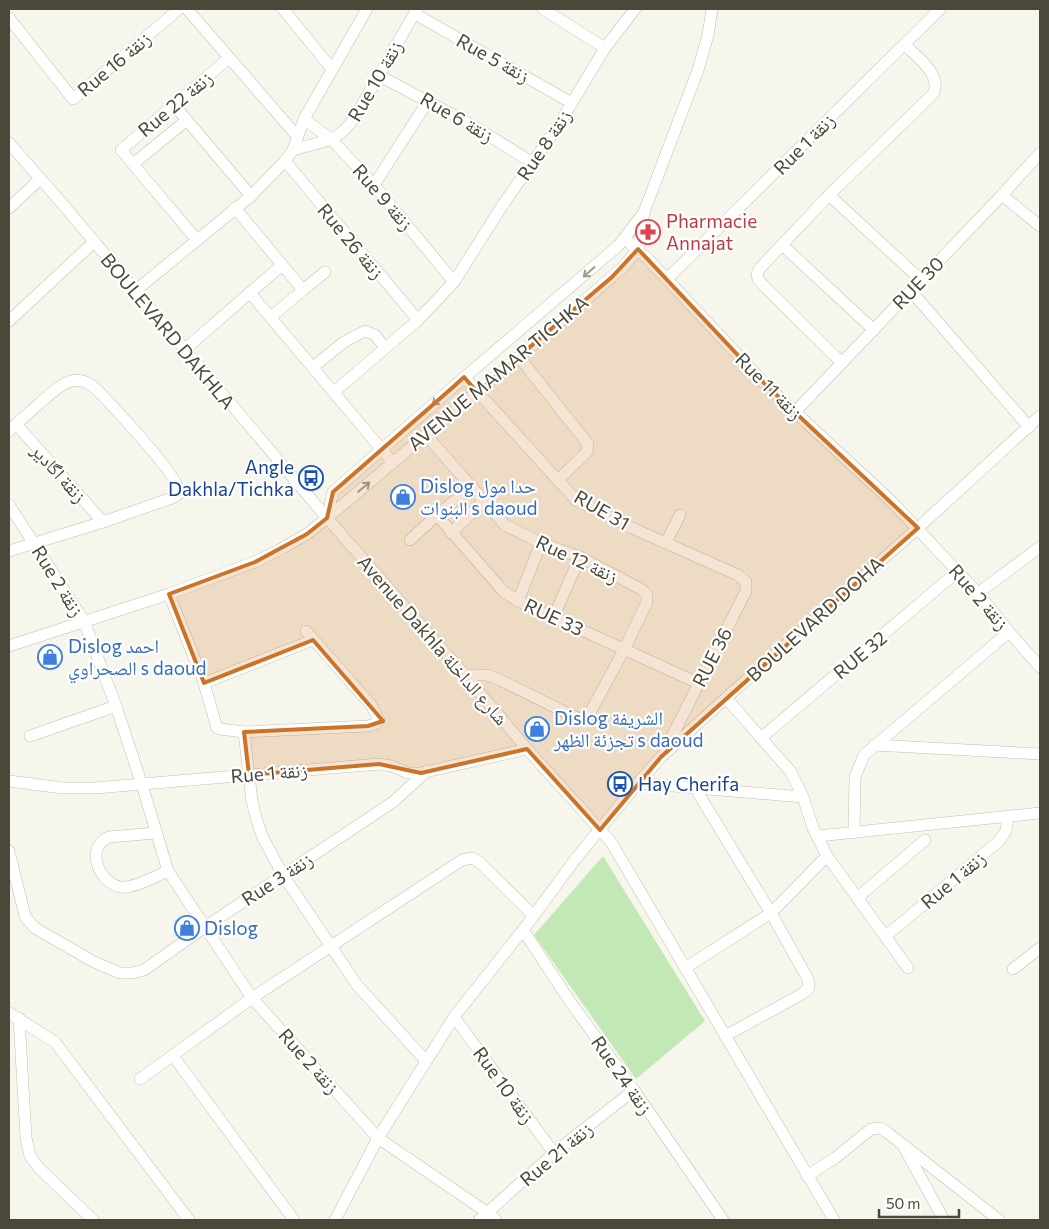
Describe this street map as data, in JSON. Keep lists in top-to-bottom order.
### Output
{
  "streets": {
    "street": [
      "Rue 5 زنقة",
      "Rue 16 زنقة",
      "Rue 10 زنقة",
      "Rue 22 زنقة",
      "Rue 6 زنقة",
      "Rue 1 زنقة",
      "Rue 8 زنقة",
      "Rue 9 زنقة",
      "Rue 26 زنقة",
      "RUE 30",
      "BOULEVARD DAKHLA",
      "AVENUE MAMAR TICHKA",
      "Rue 11 زنقة",
      "زنقة اگادير",
      "RUE 31",
      "Rue 12 زنقة",
      "Rue 2 زنقة",
      "RUE 33",
      "BOULEVARD DOHA",
      "Avenue Dakhla شارع الداخلة",
      "RUE 32",
      "RUE 36",
      "Rue 3 زنقة",
      "Rue 24 زنقة",
      "Rue 21 زنقة"
    ]
  },
  "crossings": [
    ["Rue 5 زنقة", "Rue 10 زنقة"],
    ["Rue 5 زنقة", "Rue 8 زنقة"],
    ["Rue 10 زنقة", "Rue 6 زنقة"],
    ["Rue 10 زنقة", "Rue 9 زنقة"],
    ["Rue 10 زنقة", "BOULEVARD DOHA"],
    ["Rue 10 زنقة", "Rue 21 زنقة"],
    ["Rue 6 زنقة", "Rue 8 زنقة"],
    ["Rue 1 زنقة", "Rue 11 زنقة"],
    ["Rue 1 زنقة", "Rue 2 زنقة"],
    ["Rue 1 زنقة", "Avenue Dakhla شارع الداخلة"],
    ["Rue 1 زنقة", "Rue 3 زنقة"],
    ["Rue 8 زنقة", "Rue 9 زنقة"],
    ["Rue 8 زنقة", "Rue 26 زنقة"],
    ["RUE 30", "Rue 11 زنقة"],
    ["BOULEVARD DAKHLA", "AVENUE MAMAR TICHKA"],
    ["BOULEVARD DAKHLA", "Avenue Dakhla شارع الداخلة"],
    ["AVENUE MAMAR TICHKA", "Rue 11 زنقة"],
    ["AVENUE MAMAR TICHKA", "RUE 31"],
    ["AVENUE MAMAR TICHKA", "Rue 12 زنقة"],
    ["AVENUE MAMAR TICHKA", "Rue 2 زنقة"],
    ["AVENUE MAMAR TICHKA", "Avenue Dakhla شارع الداخلة"],
    ["Rue 11 زنقة", "Rue 2 زنقة"],
    ["Rue 11 زنقة", "BOULEVARD DOHA"],
    ["RUE 31", "RUE 36"],
    ["Rue 12 زنقة", "RUE 33"],
    ["Rue 2 زنقة", "BOULEVARD DOHA"],
    ["Rue 2 زنقة", "RUE 32"],
    ["Rue 2 زنقة", "Rue 3 زنقة"],
    ["Rue 2 زنقة", "Rue 21 زنقة"],
    ["RUE 33", "RUE 36"],
    ["BOULEVARD DOHA", "Avenue Dakhla شارع الداخلة"],
    ["BOULEVARD DOHA", "RUE 36"],
    ["BOULEVARD DOHA", "Rue 24 زنقة"],
    ["Rue 24 زنقة", "Rue 21 زنقة"]
  ],
  "places": {
    "pharmacy": ["Pharmacie Annajat"],
    "bus stop": ["Angle Dakhla/Tichka", "Hay Cherifa"],
    "shop": [
      "Dislog حدا مول البنوات s daoud",
      "Dislog احمد الصحراوي s daoud",
      "Dislog الشريفة تجزئة الظهر s daoud",
      "Dislog"
    ]
  },
  "scale_bar": "50 m"
}
